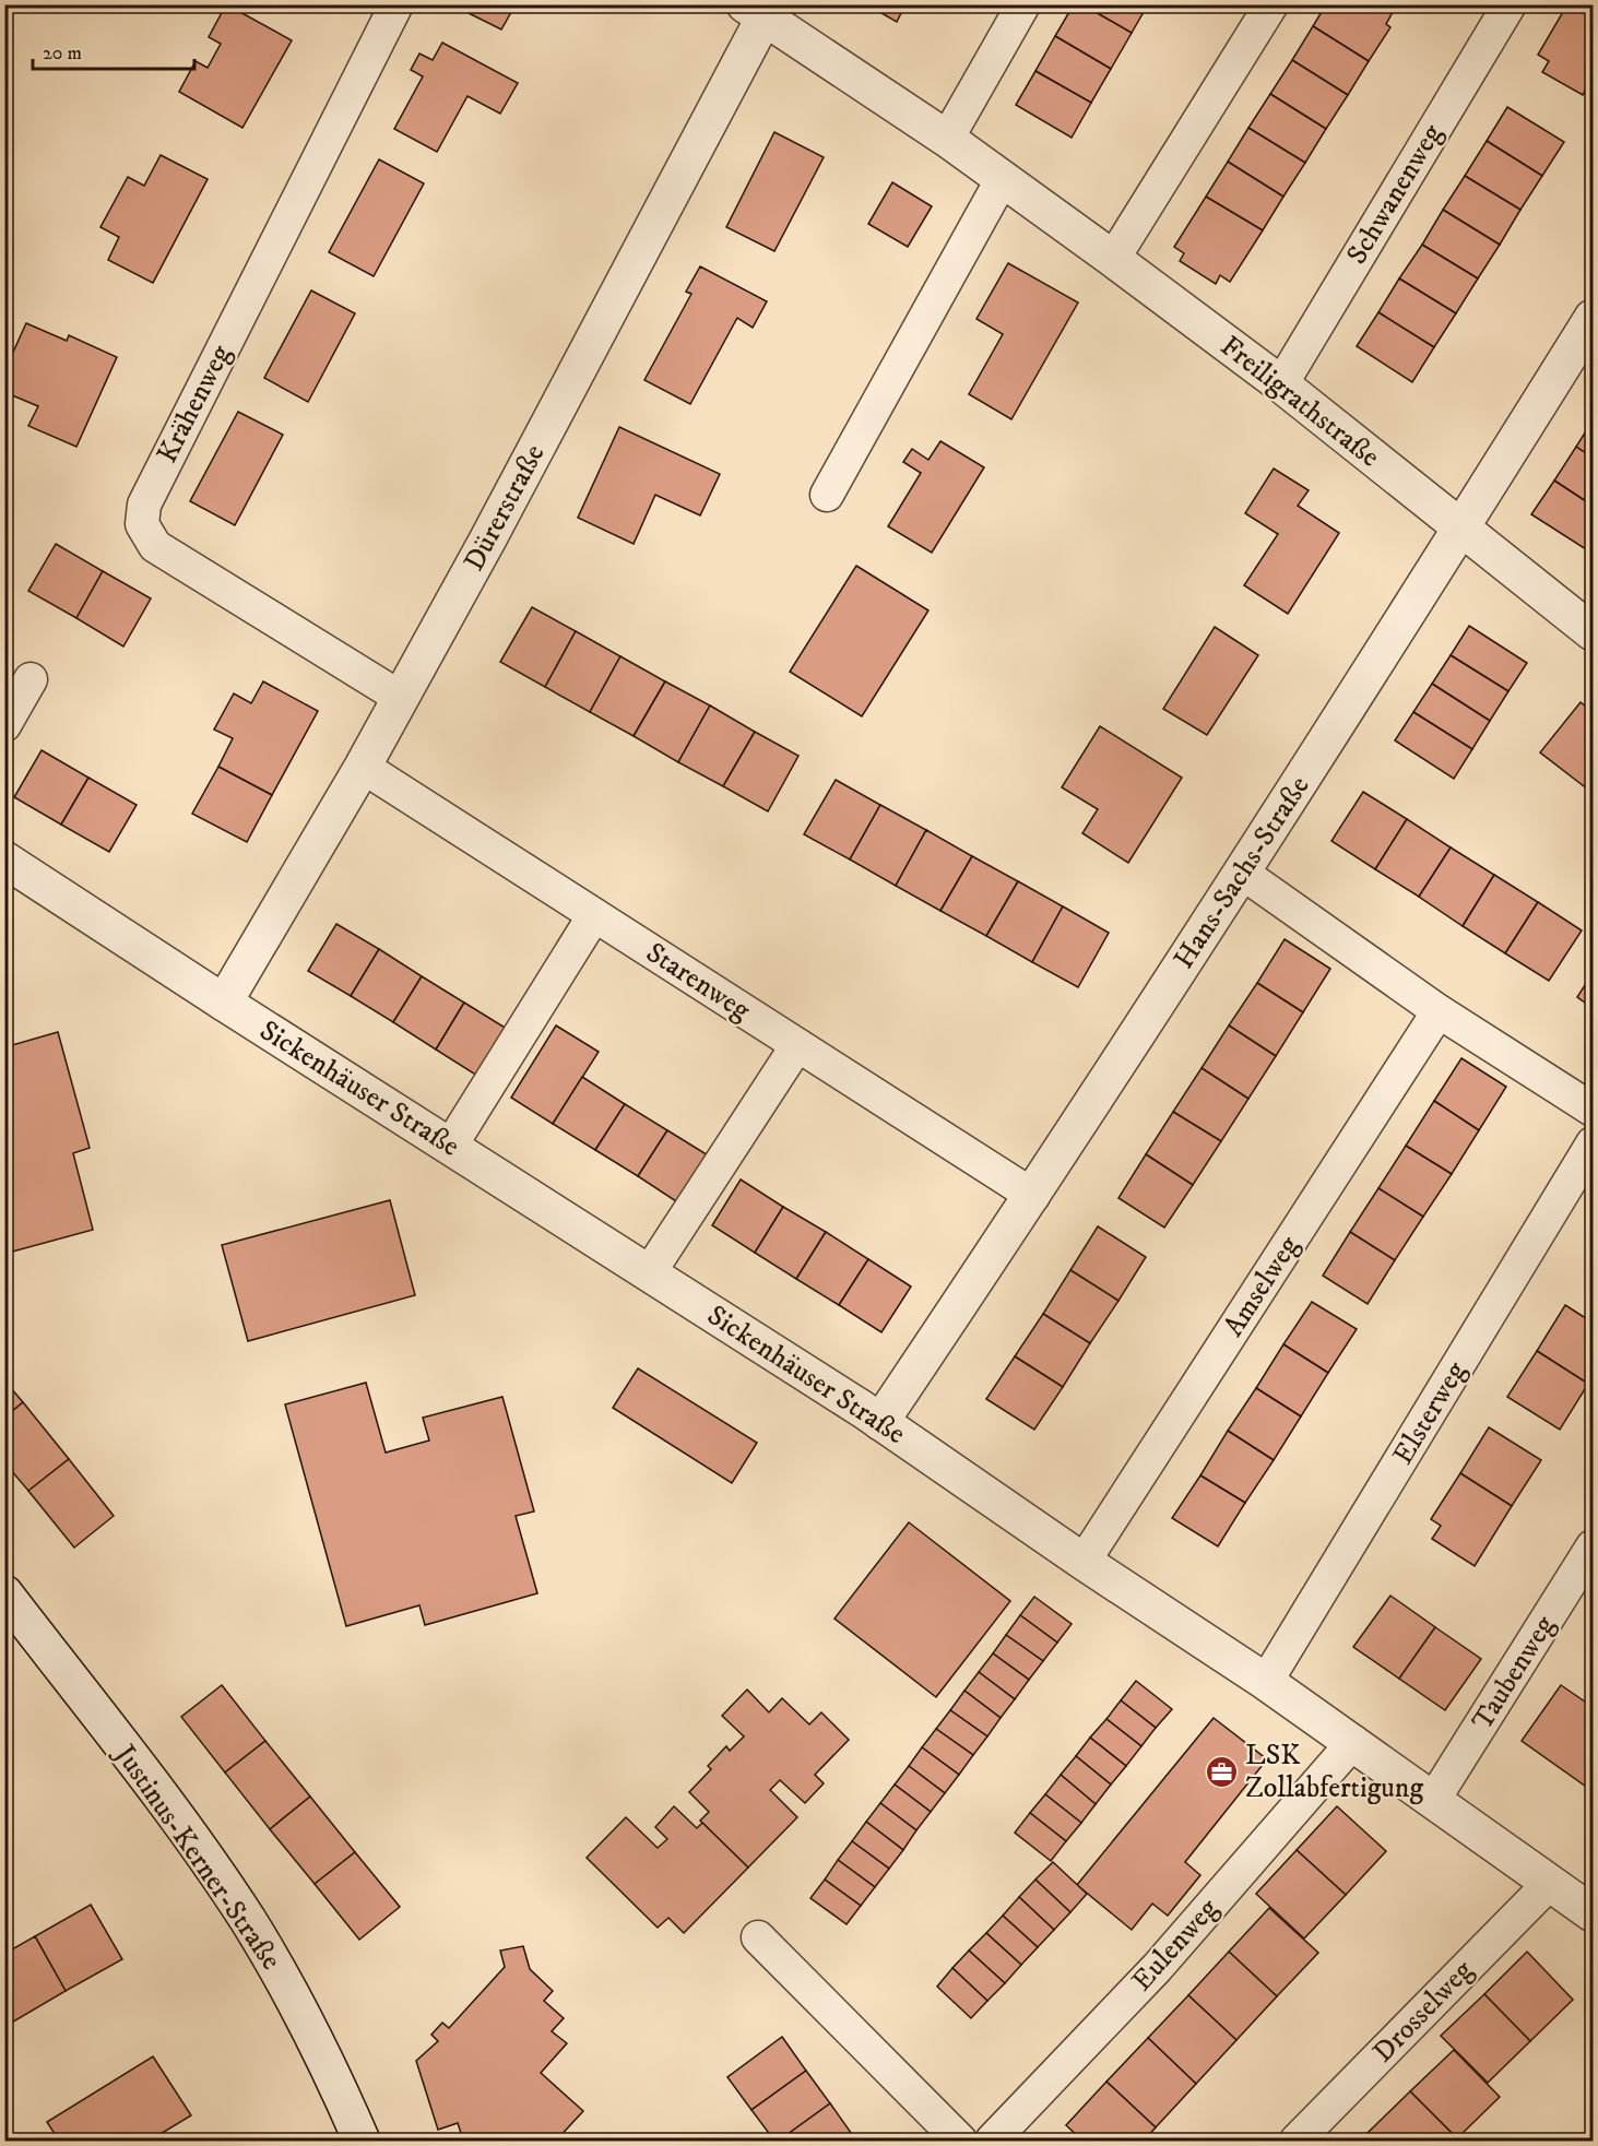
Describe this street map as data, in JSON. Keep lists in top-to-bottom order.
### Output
{
  "streets": {
    "street": [
      "Freiligrathstraße",
      "Dürerstraße",
      "Hans-Sachs-Straße",
      "Sickenhäuser Straße",
      "Justinus-Kerner-Straße"
    ],
    "lane": [
      "Schwanenweg",
      "Krähenweg",
      "Starenweg",
      "Amselweg",
      "Elsterweg",
      "Taubenweg",
      "Eulenweg",
      "Drosselweg"
    ]
  },
  "crossings": [
    ["Schwanenweg", "Freiligrathstraße"],
    ["Freiligrathstraße", "Dürerstraße"],
    ["Freiligrathstraße", "Hans-Sachs-Straße"],
    ["Krähenweg", "Dürerstraße"],
    ["Dürerstraße", "Starenweg"],
    ["Dürerstraße", "Sickenhäuser Straße"],
    ["Hans-Sachs-Straße", "Starenweg"],
    ["Hans-Sachs-Straße", "Sickenhäuser Straße"],
    ["Sickenhäuser Straße", "Amselweg"],
    ["Sickenhäuser Straße", "Elsterweg"],
    ["Sickenhäuser Straße", "Taubenweg"],
    ["Sickenhäuser Straße", "Eulenweg"],
    ["Sickenhäuser Straße", "Drosselweg"]
  ],
  "places": {
    "office": ["LSK Zollabfertigung"]
  },
  "scale_bar": "20 m"
}
